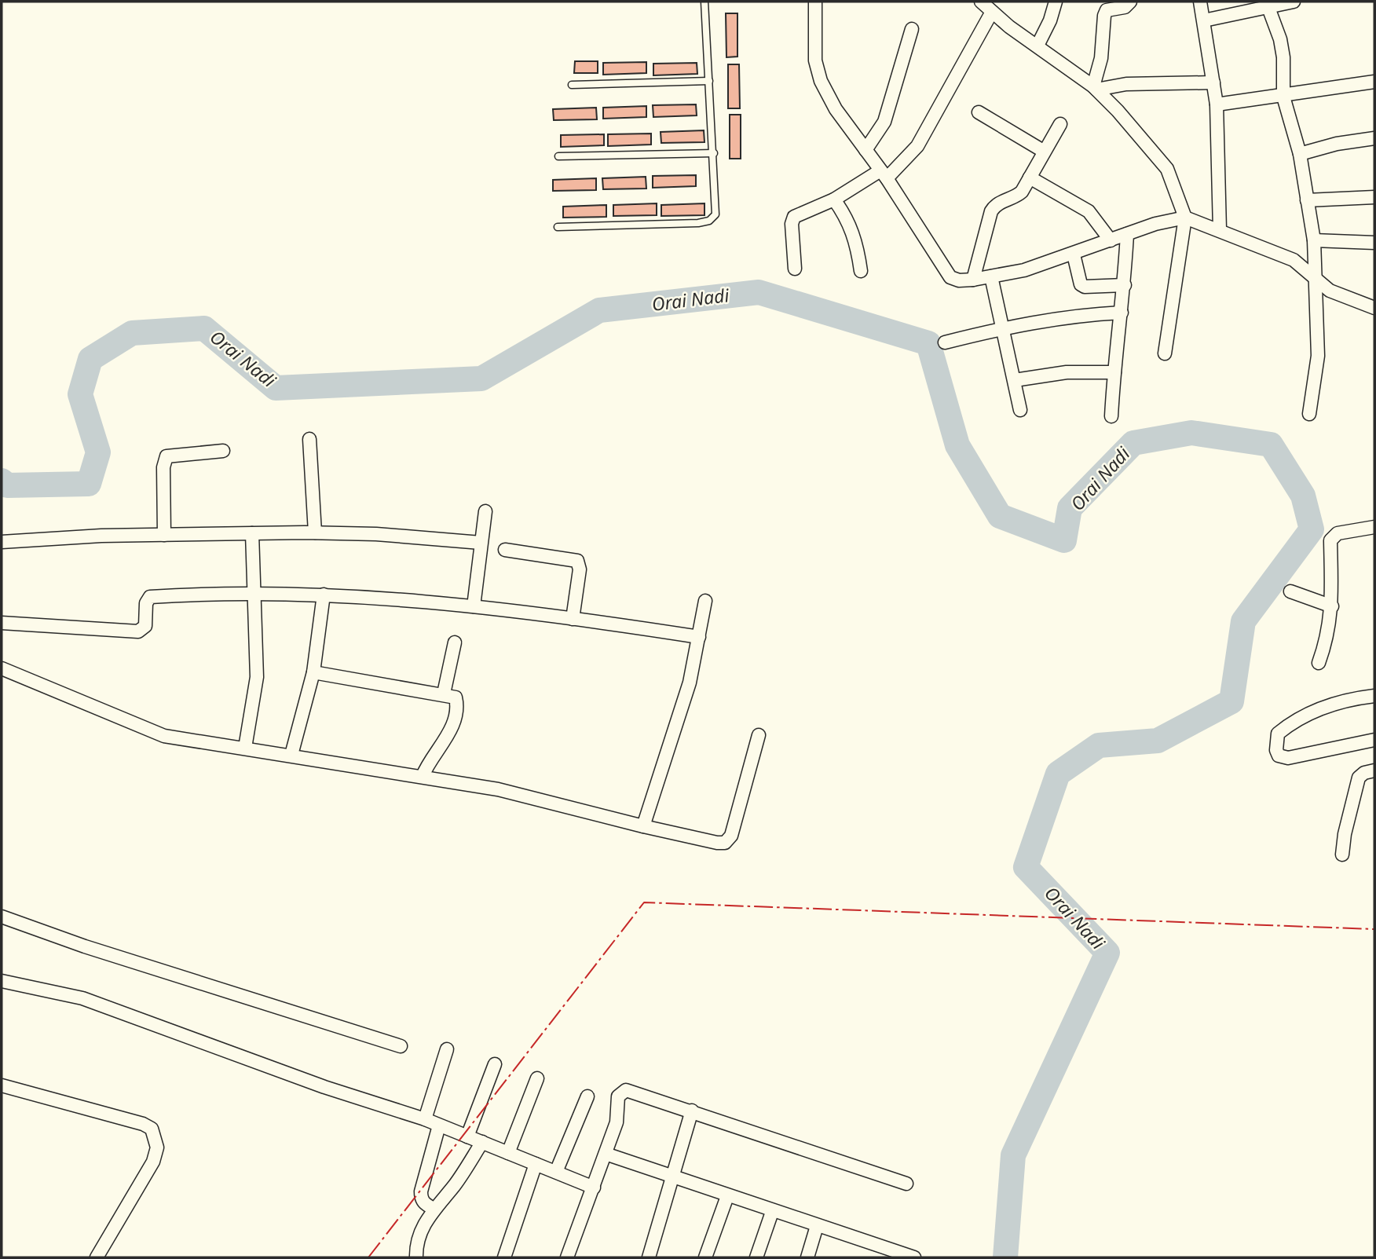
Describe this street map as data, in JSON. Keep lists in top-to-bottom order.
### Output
{
  "water": ["Orai Nadi"]
}
